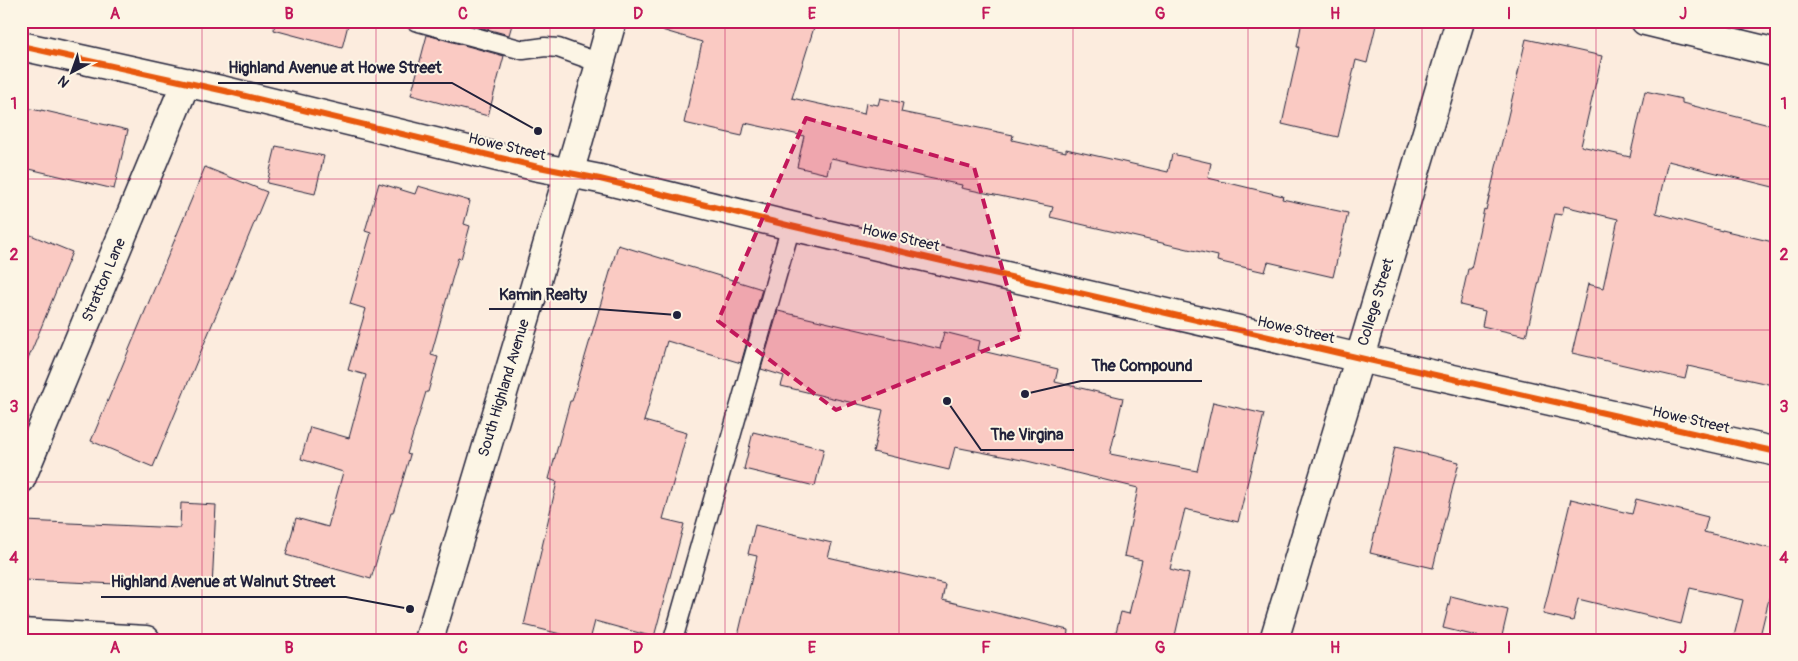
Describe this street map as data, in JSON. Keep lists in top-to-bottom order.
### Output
{
  "streets": {
    "street": [
      "Howe Street",
      "Stratton Lane",
      "College Street",
      "South Highland Avenue"
    ]
  },
  "crossings": [
    ["Howe Street", "Stratton Lane"],
    ["Howe Street", "College Street"],
    ["Howe Street", "South Highland Avenue"]
  ],
  "places": [
    "Highland Avenue at Howe Street",
    "Kamin Realty",
    "The Compound",
    "The Virgina",
    "Highland Avenue at Walnut Street"
  ],
  "north": "bottom left",
  "grid": {
    "columns": [
      "A",
      "B",
      "C",
      "D",
      "E",
      "F",
      "G",
      "H",
      "I",
      "J"
    ],
    "rows": [
      "1",
      "2",
      "3",
      "4"
    ]
  }
}
